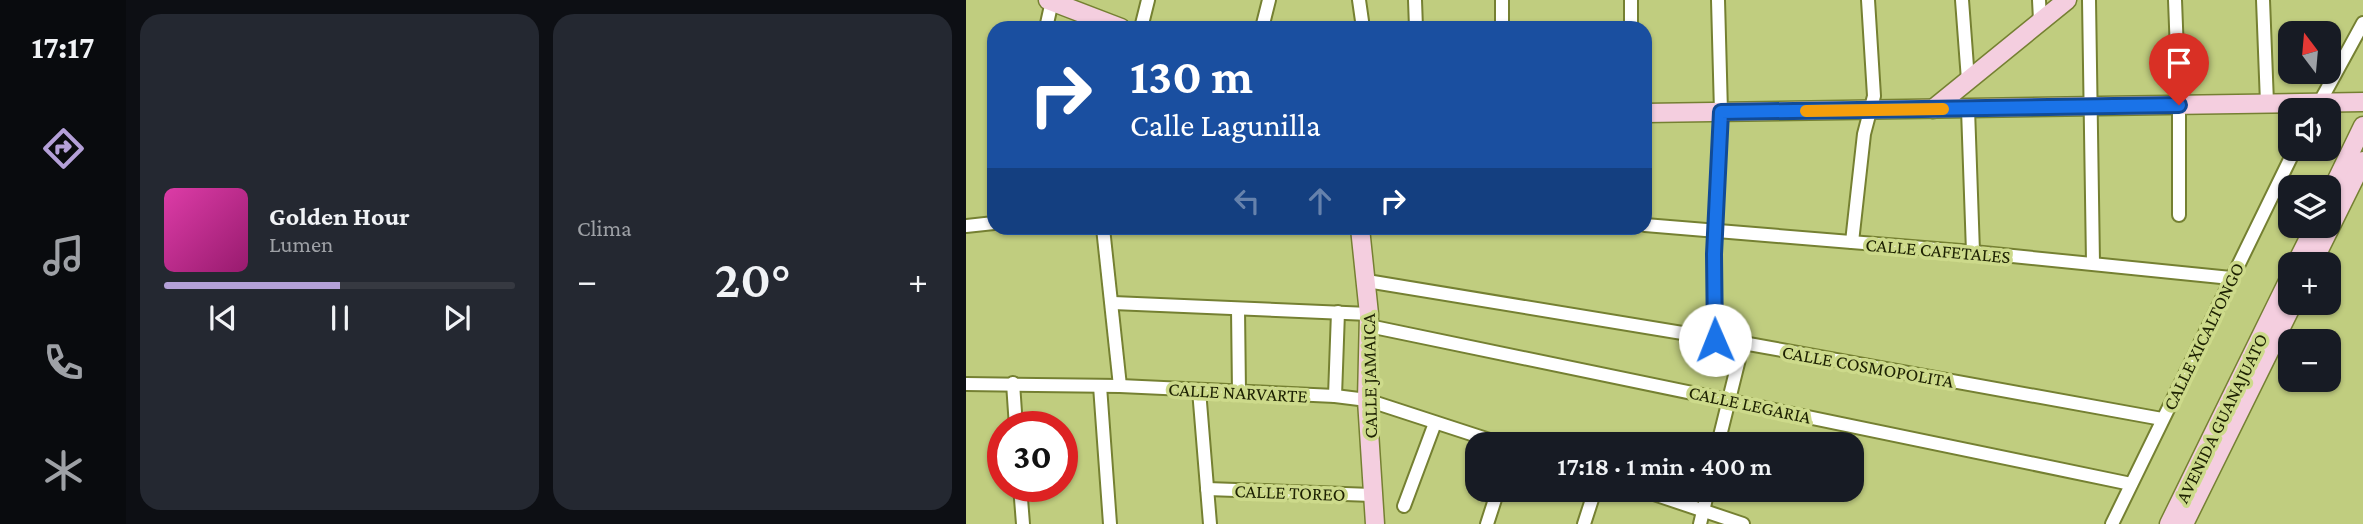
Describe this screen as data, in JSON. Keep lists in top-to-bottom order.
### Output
{
  "streets": {
    "street": [
      "CALLE CAFETALES",
      "CALLE XICALTONGO",
      "CALLE COSMOPOLITA",
      "CALLE JAMAICA",
      "CALLE NARVARTE",
      "CALLE LEGARIA",
      "AVENIDA GUANAJUATO",
      "CALLE TOREO"
    ]
  },
  "crossings": [
    ["CALLE CAFETALES", "CALLE XICALTONGO"],
    ["CALLE XICALTONGO", "CALLE COSMOPOLITA"],
    ["CALLE XICALTONGO", "CALLE LEGARIA"],
    ["CALLE COSMOPOLITA", "CALLE JAMAICA"],
    ["CALLE JAMAICA", "CALLE NARVARTE"],
    ["CALLE JAMAICA", "CALLE LEGARIA"],
    ["CALLE JAMAICA", "CALLE TOREO"]
  ],
  "north": "top",
  "page": {
    "tabs": "17:17",
    "tile": "Clima",
    "map_buttons": ["+", "−"],
    "turn": ["130 m", "Calle Lagunilla"],
    "song": ["Golden Hour", "Lumen"],
    "heat": ["−", "20°", "+"],
    "limit": "30",
    "trip": "17:18 · 1 min · 400 m"
  }
}
